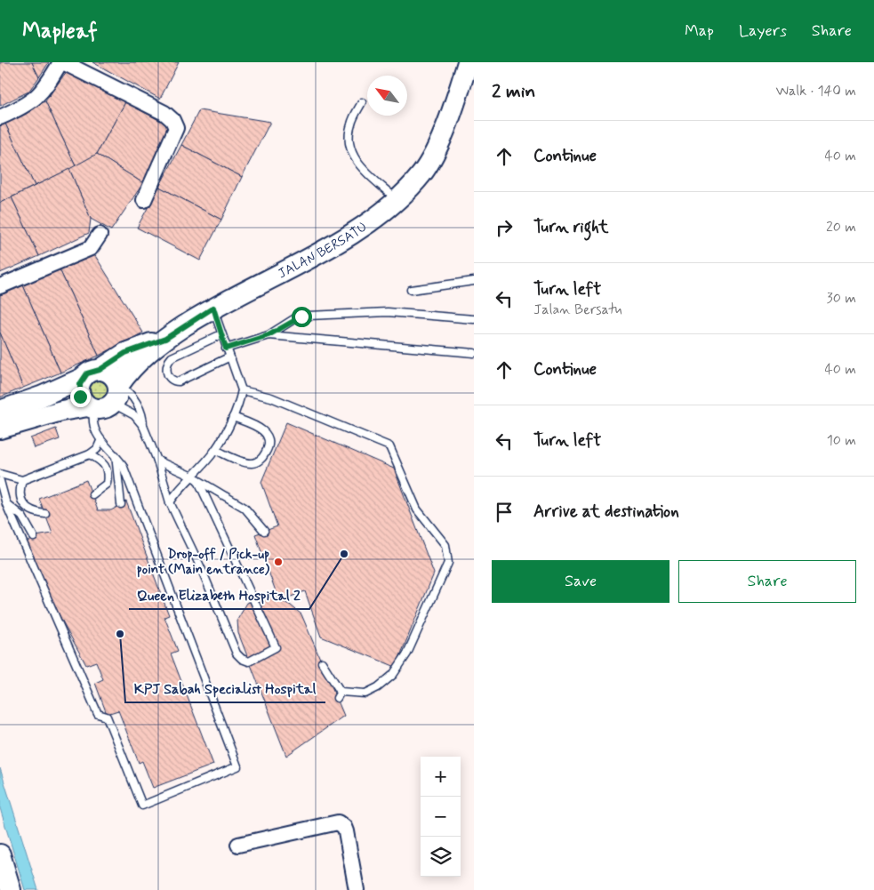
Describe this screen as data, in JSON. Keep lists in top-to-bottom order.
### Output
{
  "streets": {
    "street": ["JALAN BERSATU"]
  },
  "places": ["Queen Elizabeth Hospital 2", "Drop-off / Pick-up point (Main entrance)", "KPJ Sabah Specialist Hospital"],
  "north": "top left",
  "page": {
    "header": "Mapleaf",
    "nav": ["Map", "Layers", "Share"],
    "heading": ["2 min", "Walk · 140 m"],
    "list": [
      ["Continue", "40 m"],
      ["Turn right", "20 m"],
      ["Turn left", "Jalan Bersatu", "30 m"],
      ["Continue", "40 m"],
      ["Turn left", "10 m"],
      "Arrive at destination"
    ],
    "buttons": ["Save", "Share"],
    "map_buttons": ["+", "−"]
  }
}
